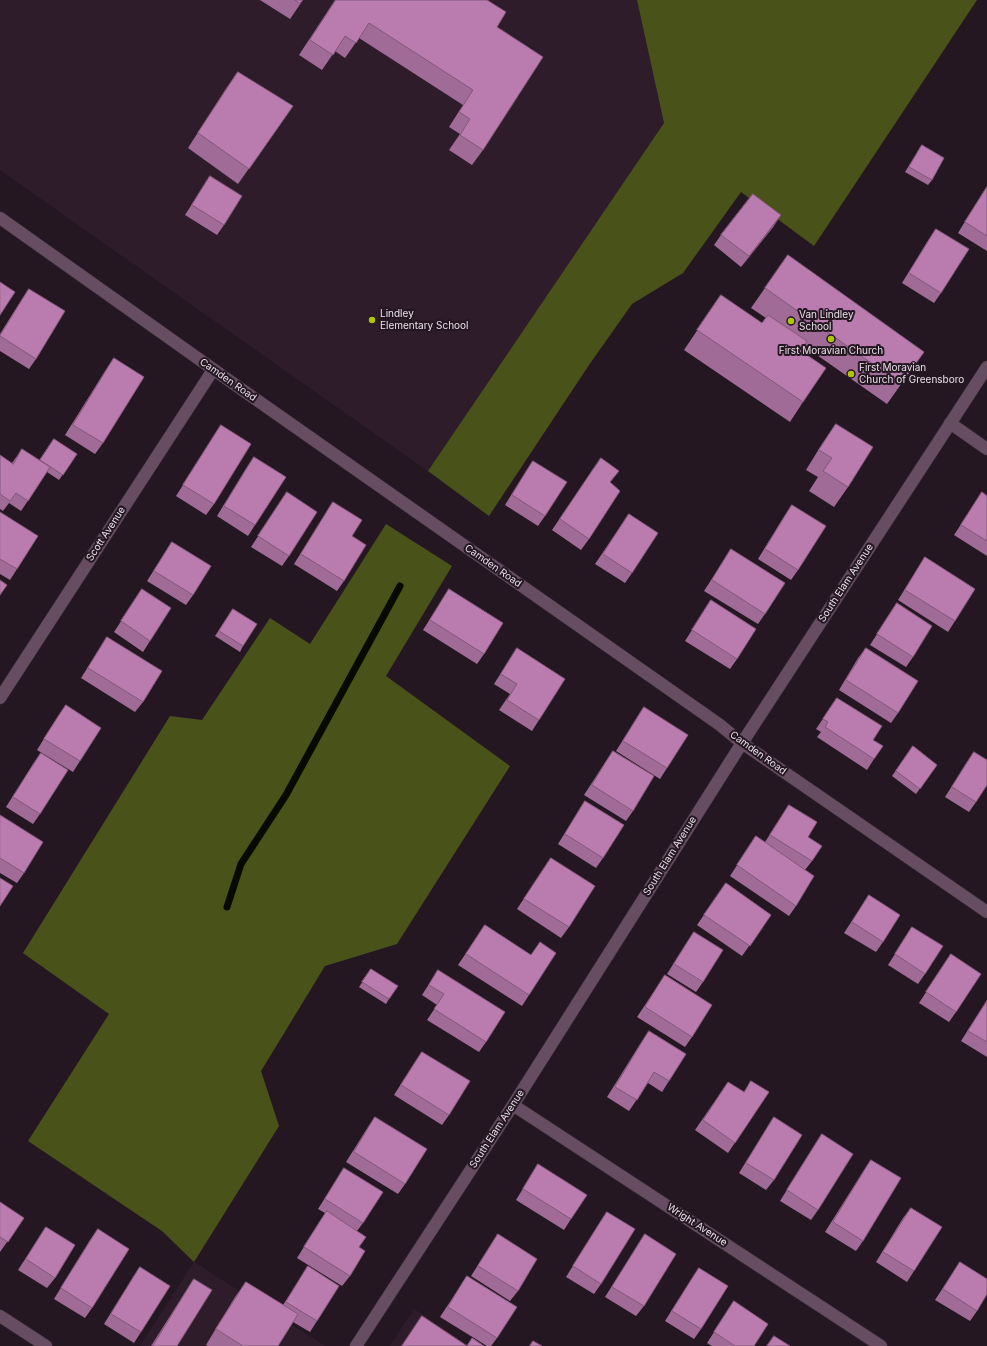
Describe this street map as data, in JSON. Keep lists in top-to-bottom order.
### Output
{
  "streets": {
    "street": [
      "Camden Road",
      "Scott Avenue",
      "South Elam Avenue",
      "Wright Avenue"
    ]
  },
  "crossings": [
    ["Camden Road", "Scott Avenue"],
    ["Camden Road", "South Elam Avenue"],
    ["South Elam Avenue", "Wright Avenue"]
  ],
  "places": [
    "Lindley Elementary School",
    "Van Lindley School",
    "First Moravian Church",
    "First Moravian Church of Greensboro"
  ]
}
